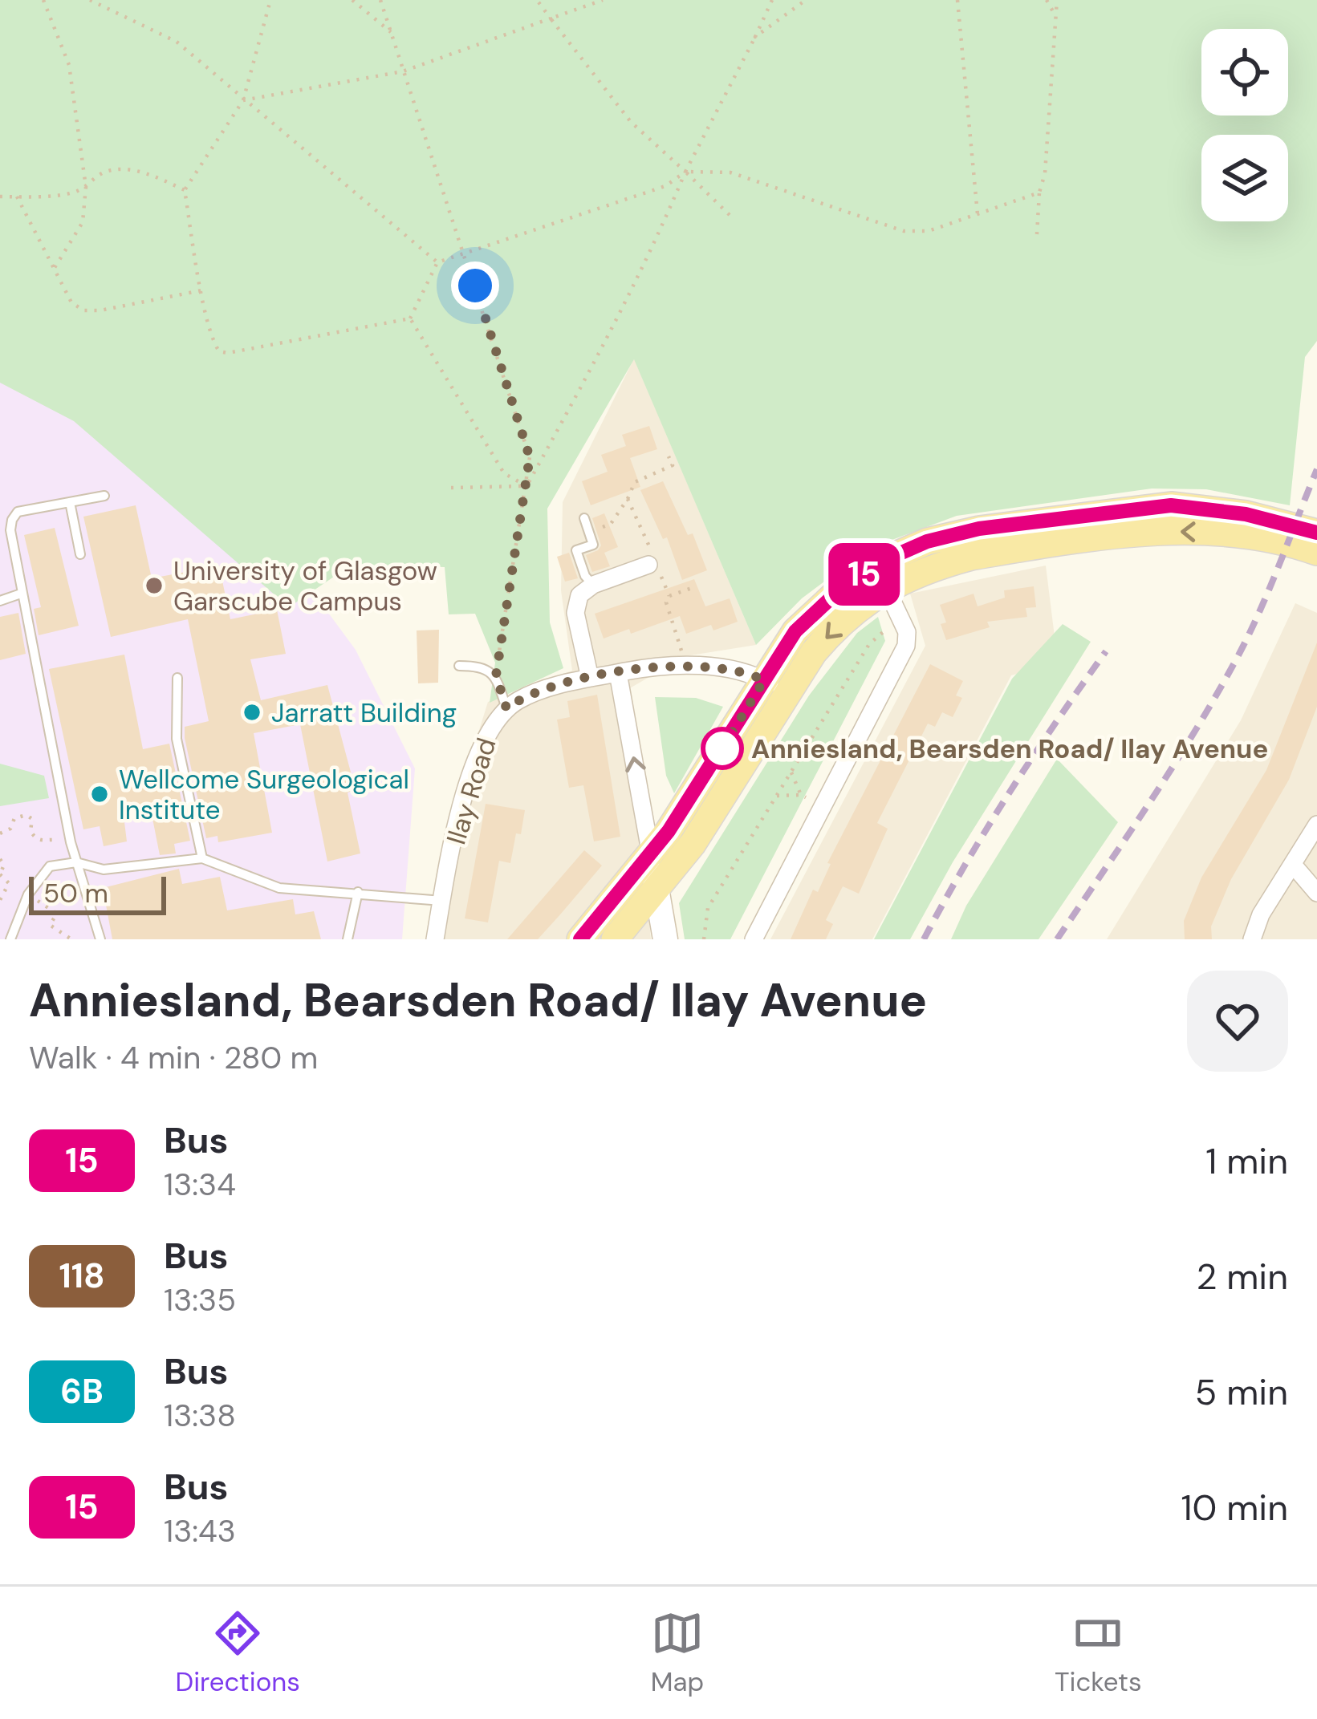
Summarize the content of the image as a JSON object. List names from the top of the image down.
{
  "streets": {
    "street": ["Ilay Road"]
  },
  "places": [
    "University of Glasgow Garscube Campus",
    "Jarratt Building",
    "Anniesland, Bearsden Road/ Ilay Avenue",
    "Wellcome Surgeological Institute"
  ],
  "lines": ["bus line 15"],
  "scale_bar": "50 m",
  "page": {
    "on_map": "15",
    "scale": "50 m",
    "heading": ["Anniesland, Bearsden Road/ Ilay Avenue", "Walk · 4 min · 280 m"],
    "list": [
      {
        "mark": "15",
        "name": "Bus",
        "note": "13:34",
        "value": "1 min"
      },
      {
        "mark": "118",
        "name": "Bus",
        "note": "13:35",
        "value": "2 min"
      },
      {
        "mark": "6B",
        "name": "Bus",
        "note": "13:38",
        "value": "5 min"
      },
      {
        "mark": "15",
        "name": "Bus",
        "note": "13:43",
        "value": "10 min"
      }
    ],
    "tabs": ["Directions", "Map", "Tickets"]
  }
}
